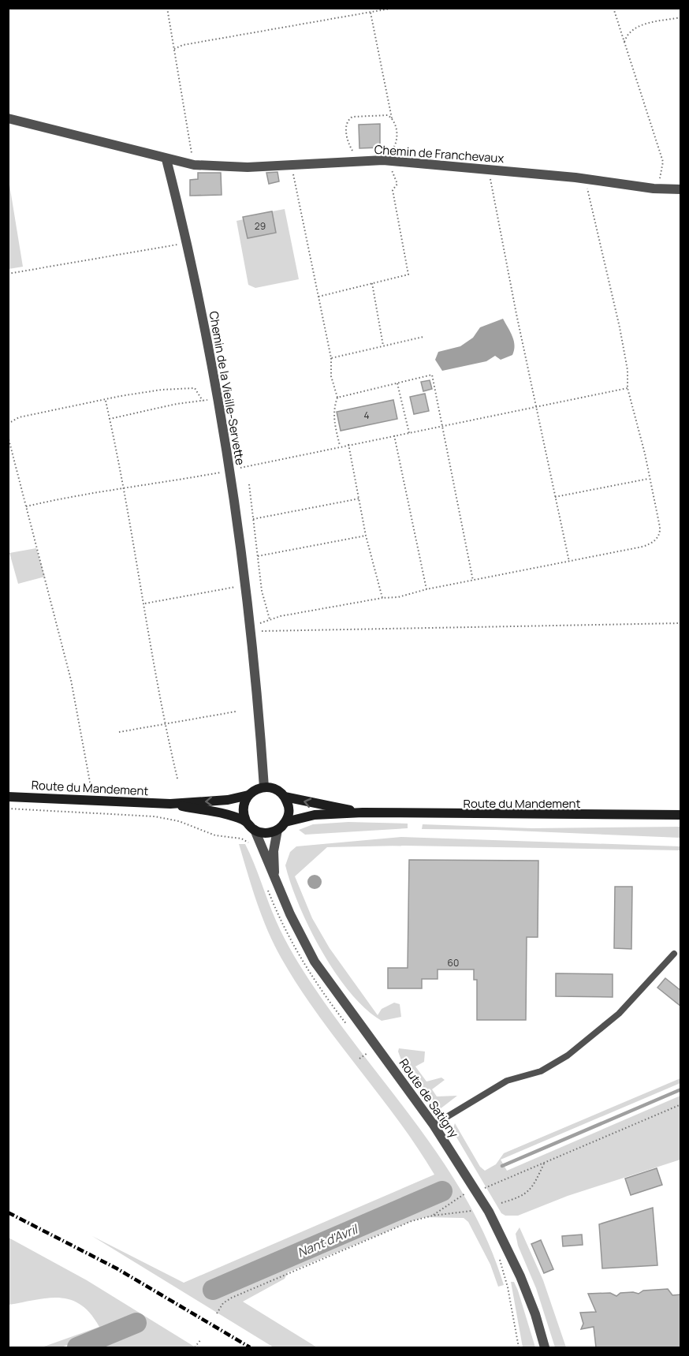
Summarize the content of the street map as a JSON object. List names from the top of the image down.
{
  "streets": {
    "main road": ["Route du Mandement"],
    "street": ["Chemin de Franchevaux", "Chemin de la Vieille-Servette", "Route de Satigny"]
  },
  "crossings": [
    ["Chemin de Franchevaux", "Chemin de la Vieille-Servette"],
    ["Chemin de la Vieille-Servette", "Route du Mandement"],
    ["Chemin de la Vieille-Servette", "Route de Satigny"],
    ["Route du Mandement", "Route de Satigny"]
  ],
  "water": ["Nant d'Avril"],
  "house_numbers": ["29", "4", "60"]
}
